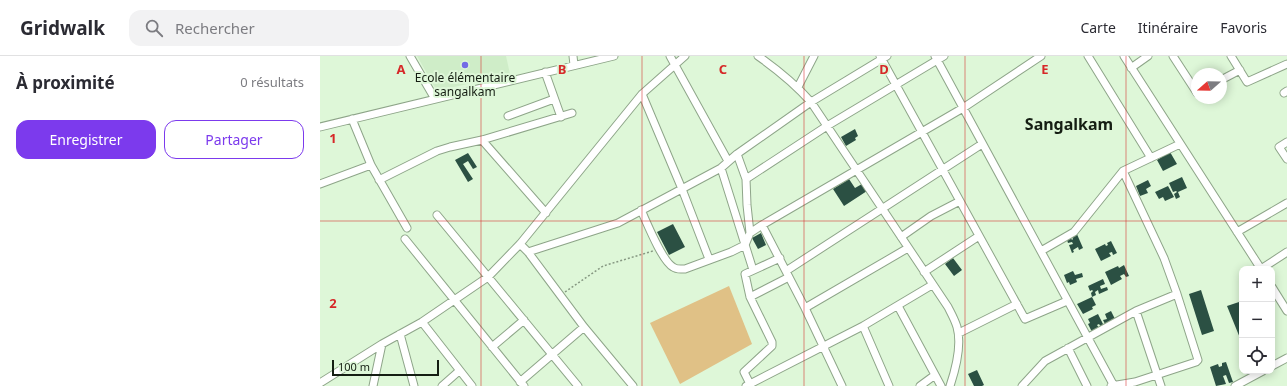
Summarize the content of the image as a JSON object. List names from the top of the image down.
{
  "districts": ["Sangalkam"],
  "places": ["Ecole élémentaire sangalkam"],
  "scale_bar": "100 m",
  "north": "left",
  "page": {
    "header": "Gridwalk",
    "search": "Rechercher",
    "nav": ["Carte", "Itinéraire", "Favoris"],
    "heading": ["À proximité", "0 résultats"],
    "buttons": ["Enregistrer", "Partager"],
    "map_buttons": ["+", "−"],
    "scale": "100 m"
  },
  "grid": {
    "columns": [
      "A",
      "B",
      "C",
      "D",
      "E"
    ],
    "rows": ["1", "2"]
  }
}
